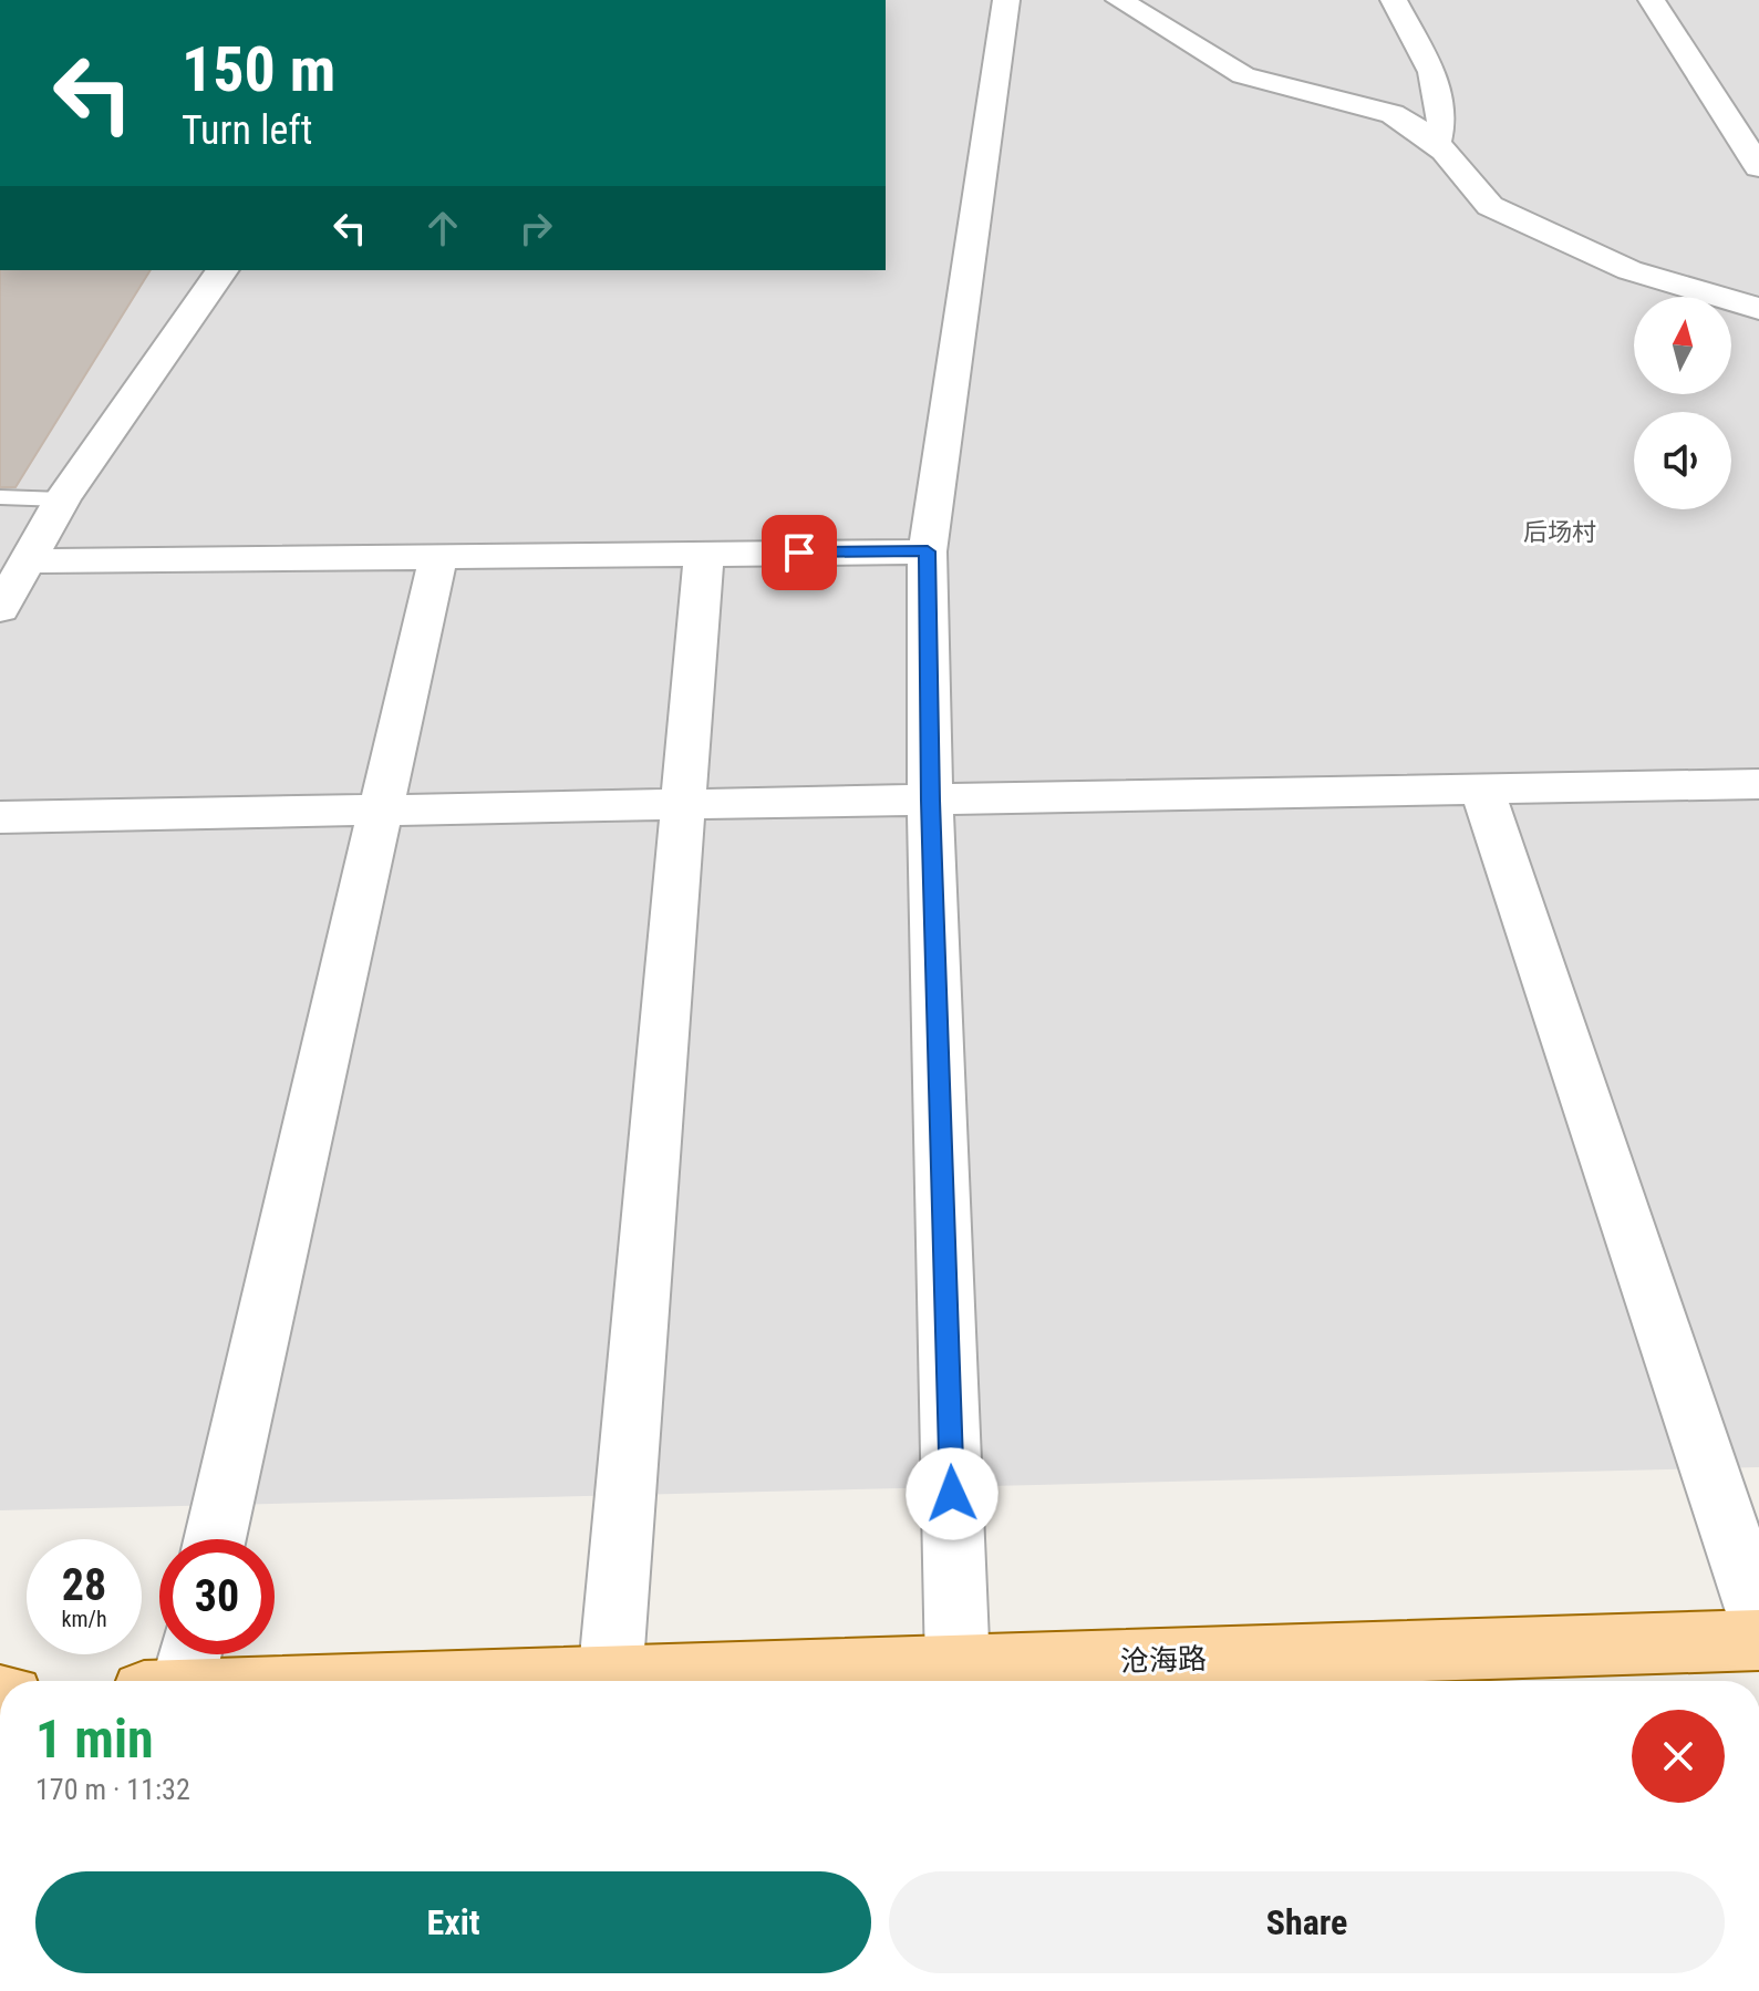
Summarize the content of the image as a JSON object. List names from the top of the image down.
{
  "streets": {
    "main road": ["沧海路"]
  },
  "districts": ["后场村"],
  "north": "top",
  "page": {
    "turn": ["150 m", "Turn left"],
    "speed": "28 km/h",
    "limit": "30",
    "heading": ["1 min", "170 m · 11:32"],
    "buttons": ["Exit", "Share"]
  }
}
